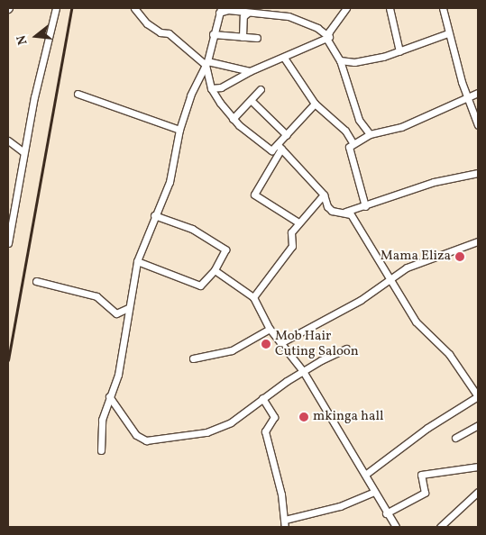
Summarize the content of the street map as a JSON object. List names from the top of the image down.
{
  "places": ["Mama Eliza", "Mob Hair Cuting Saloon", "mkinga hall"],
  "north": "left"
}
